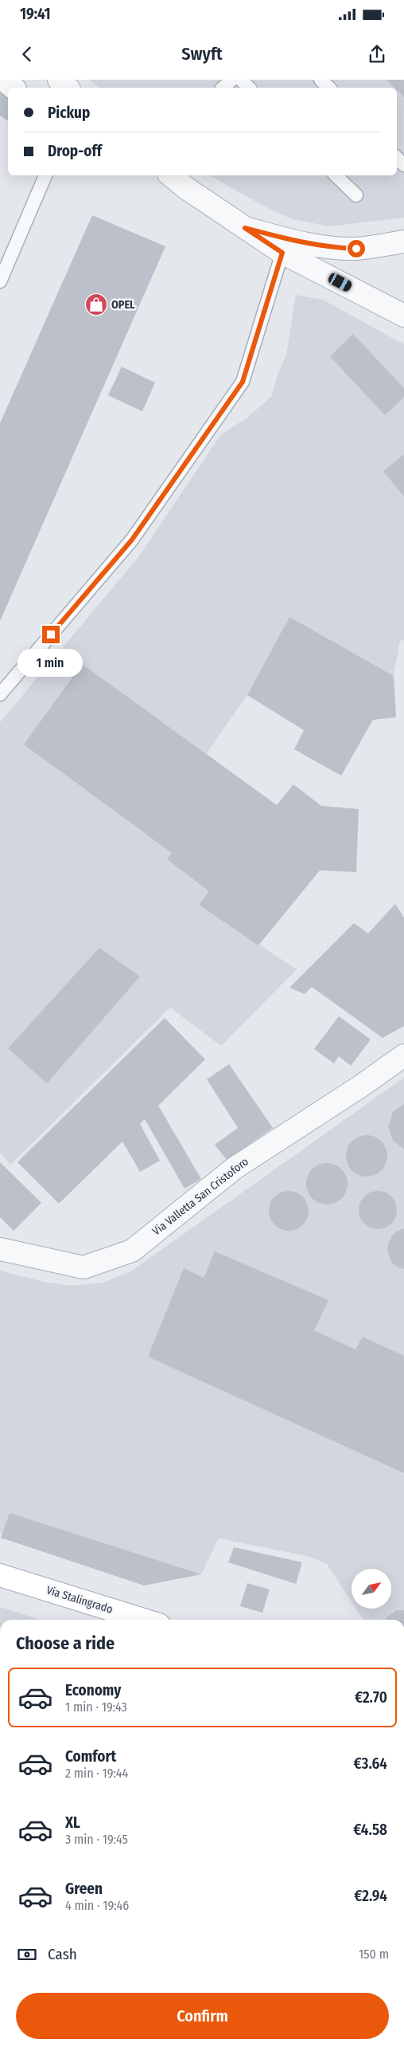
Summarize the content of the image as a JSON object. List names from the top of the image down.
{
  "streets": {
    "main road": ["Via Stalingrado"],
    "street": ["Via Valletta San Cristoforo"]
  },
  "places": {
    "shop": ["OPEL"]
  },
  "north": "top right",
  "page": {
    "status": "19:41",
    "header": "Swyft",
    "banner": ["Pickup", "Drop-off"],
    "bubble": "1 min",
    "heading": "Choose a ride",
    "list": [
      {
        "name": "Economy",
        "note": "1 min · 19:43",
        "value": "€2.70"
      },
      {
        "name": "Comfort",
        "note": "2 min · 19:44",
        "value": "€3.64"
      },
      {
        "name": "XL",
        "note": "3 min · 19:45",
        "value": "€4.58"
      },
      {
        "name": "Green",
        "note": "4 min · 19:46",
        "value": "€2.94"
      }
    ],
    "pay": ["Cash", "150 m"],
    "buttons": "Confirm"
  }
}
